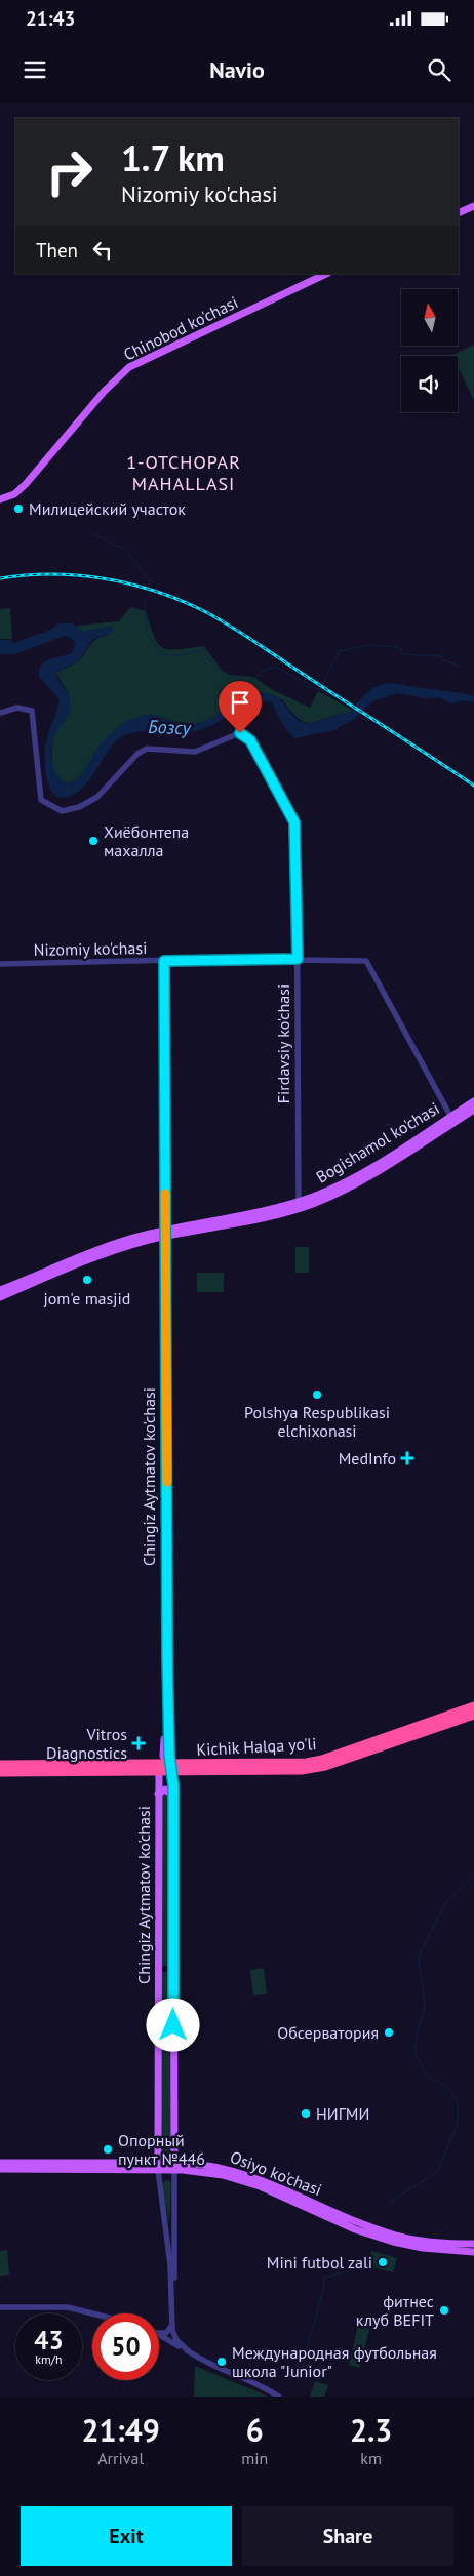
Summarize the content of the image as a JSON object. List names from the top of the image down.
{
  "streets": {
    "highway": ["Kichik Halqa yo'li"],
    "main road": [
      "Chinobod ko'chasi",
      "Bogishamol ko'chasi",
      "Chingiz Aytmatov ko'chasi",
      "Osiyo ko'chasi"
    ],
    "street": ["Nizomiy ko'chasi", "Firdavsiy ko'chasi"]
  },
  "crossings": [
    ["Nizomiy ko'chasi", "Firdavsiy ko'chasi"],
    ["Nizomiy ko'chasi", "Bogishamol ko'chasi"],
    ["Nizomiy ko'chasi", "Chingiz Aytmatov ko'chasi"],
    ["Firdavsiy ko'chasi", "Bogishamol ko'chasi"],
    ["Bogishamol ko'chasi", "Chingiz Aytmatov ko'chasi"],
    ["Chingiz Aytmatov ko'chasi", "Kichik Halqa yo'li"],
    ["Chingiz Aytmatov ko'chasi", "Osiyo ko'chasi"]
  ],
  "districts": ["1-OTCHOPAR MAHALLASI"],
  "water": ["Бозсу"],
  "places": {
    "other": [
      "Милицейский участок",
      "Хиёбонтепа махалла",
      "jom'e masjid",
      "Polshya Respublikasi elchixonasi",
      "Обсерватория",
      "НИГМИ",
      "Опорный пункт №446",
      "Mini futbol zali",
      "фитнес клуб BEFIT",
      "Международная футбольная школа \"Junior\""
    ],
    "health": ["MedInfo", "Vitros Diagnostics"]
  },
  "north": "top",
  "page": {
    "status": "21:43",
    "header": "Navio",
    "turn": ["1.7 km", "Nizomiy ko'chasi"],
    "then": "Then",
    "speed": "43 km/h",
    "limit": "50",
    "eta": [
      "21:49",
      "Arrival",
      "6",
      "min",
      "2.3",
      "km"
    ],
    "buttons": ["Exit", "Share"]
  }
}
